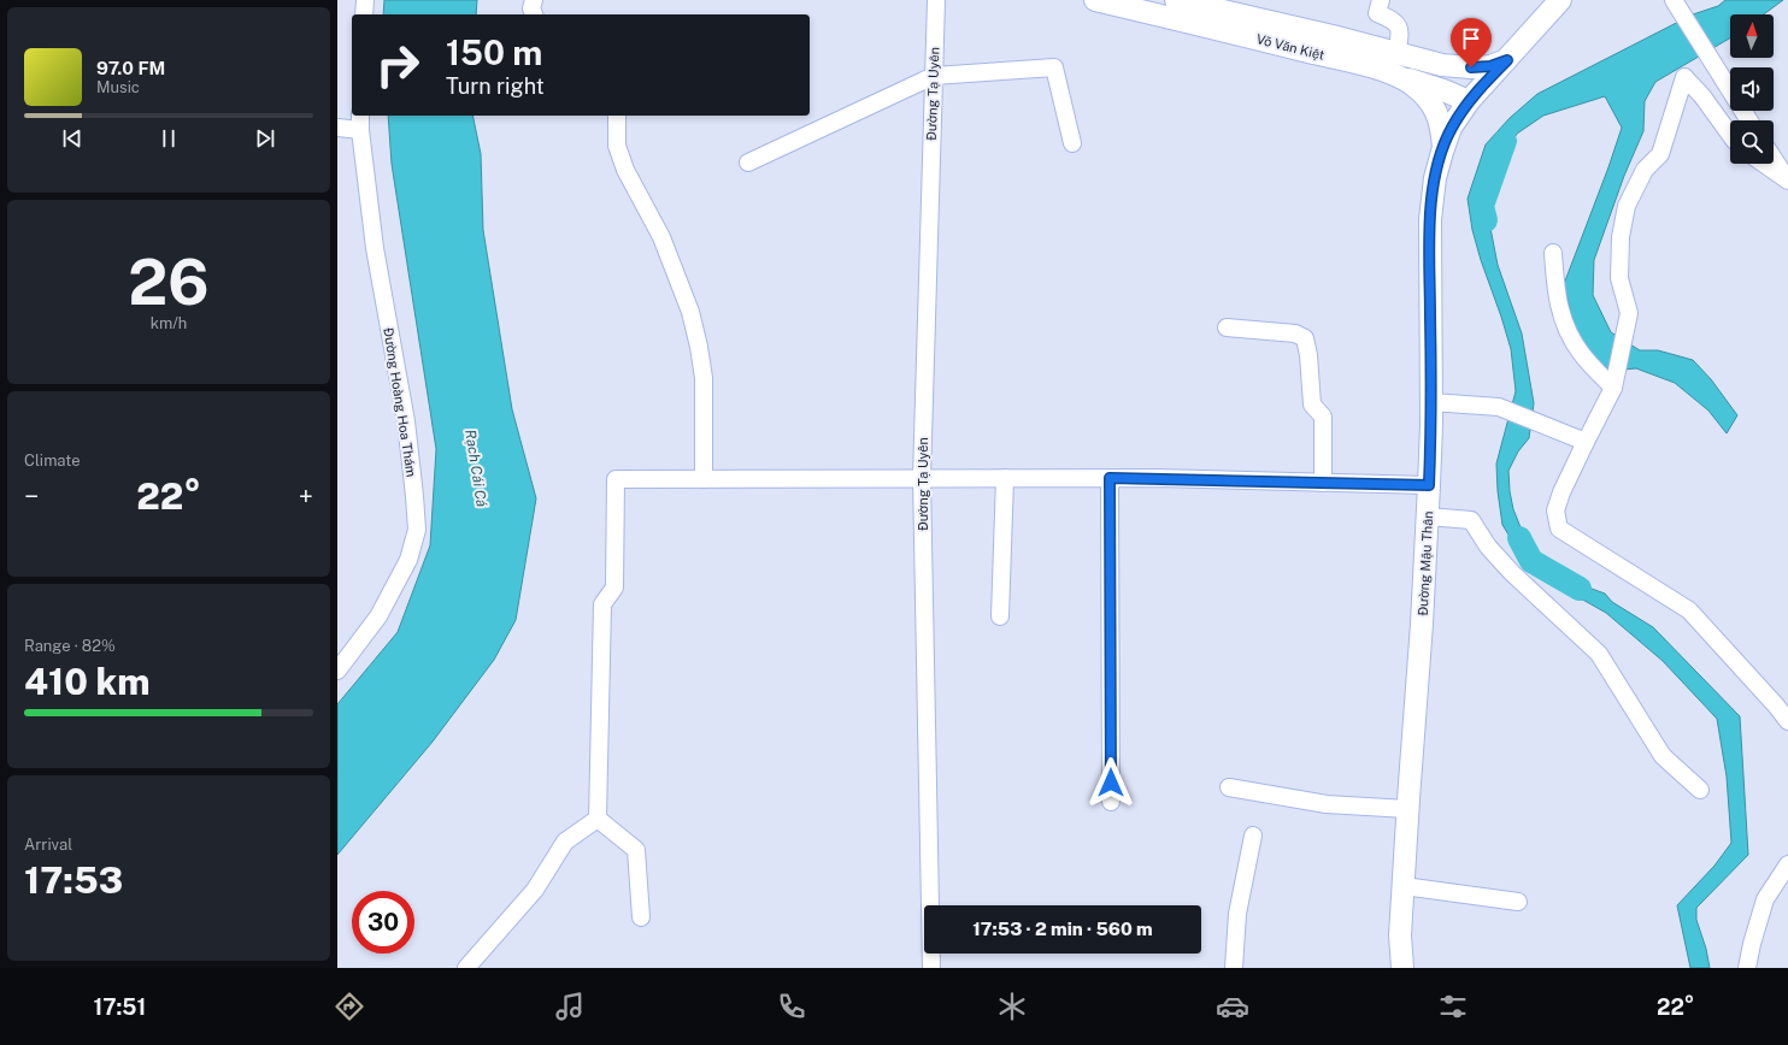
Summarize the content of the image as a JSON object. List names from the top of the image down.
{
  "streets": {
    "main road": ["Võ Văn Kiệt", "Đường Mậu Thân"],
    "street": ["Đường Tạ Uyên", "Đường Hoàng Hoa Thám"]
  },
  "crossings": [
    ["Võ Văn Kiệt", "Đường Mậu Thân"]
  ],
  "water": ["Rạch Cái Cá"],
  "north": "top",
  "page": {
    "turn": ["150 m", "Turn right"],
    "song": ["97.0 FM", "Music"],
    "tile": [
      ["26", "km/h"],
      "Climate",
      ["Range · 82%", "410 km"],
      ["Arrival", "17:53"]
    ],
    "heat": ["−", "22°", "+"],
    "limit": "30",
    "trip": "17:53 · 2 min · 560 m",
    "tabs": ["17:51", "22°"]
  }
}
